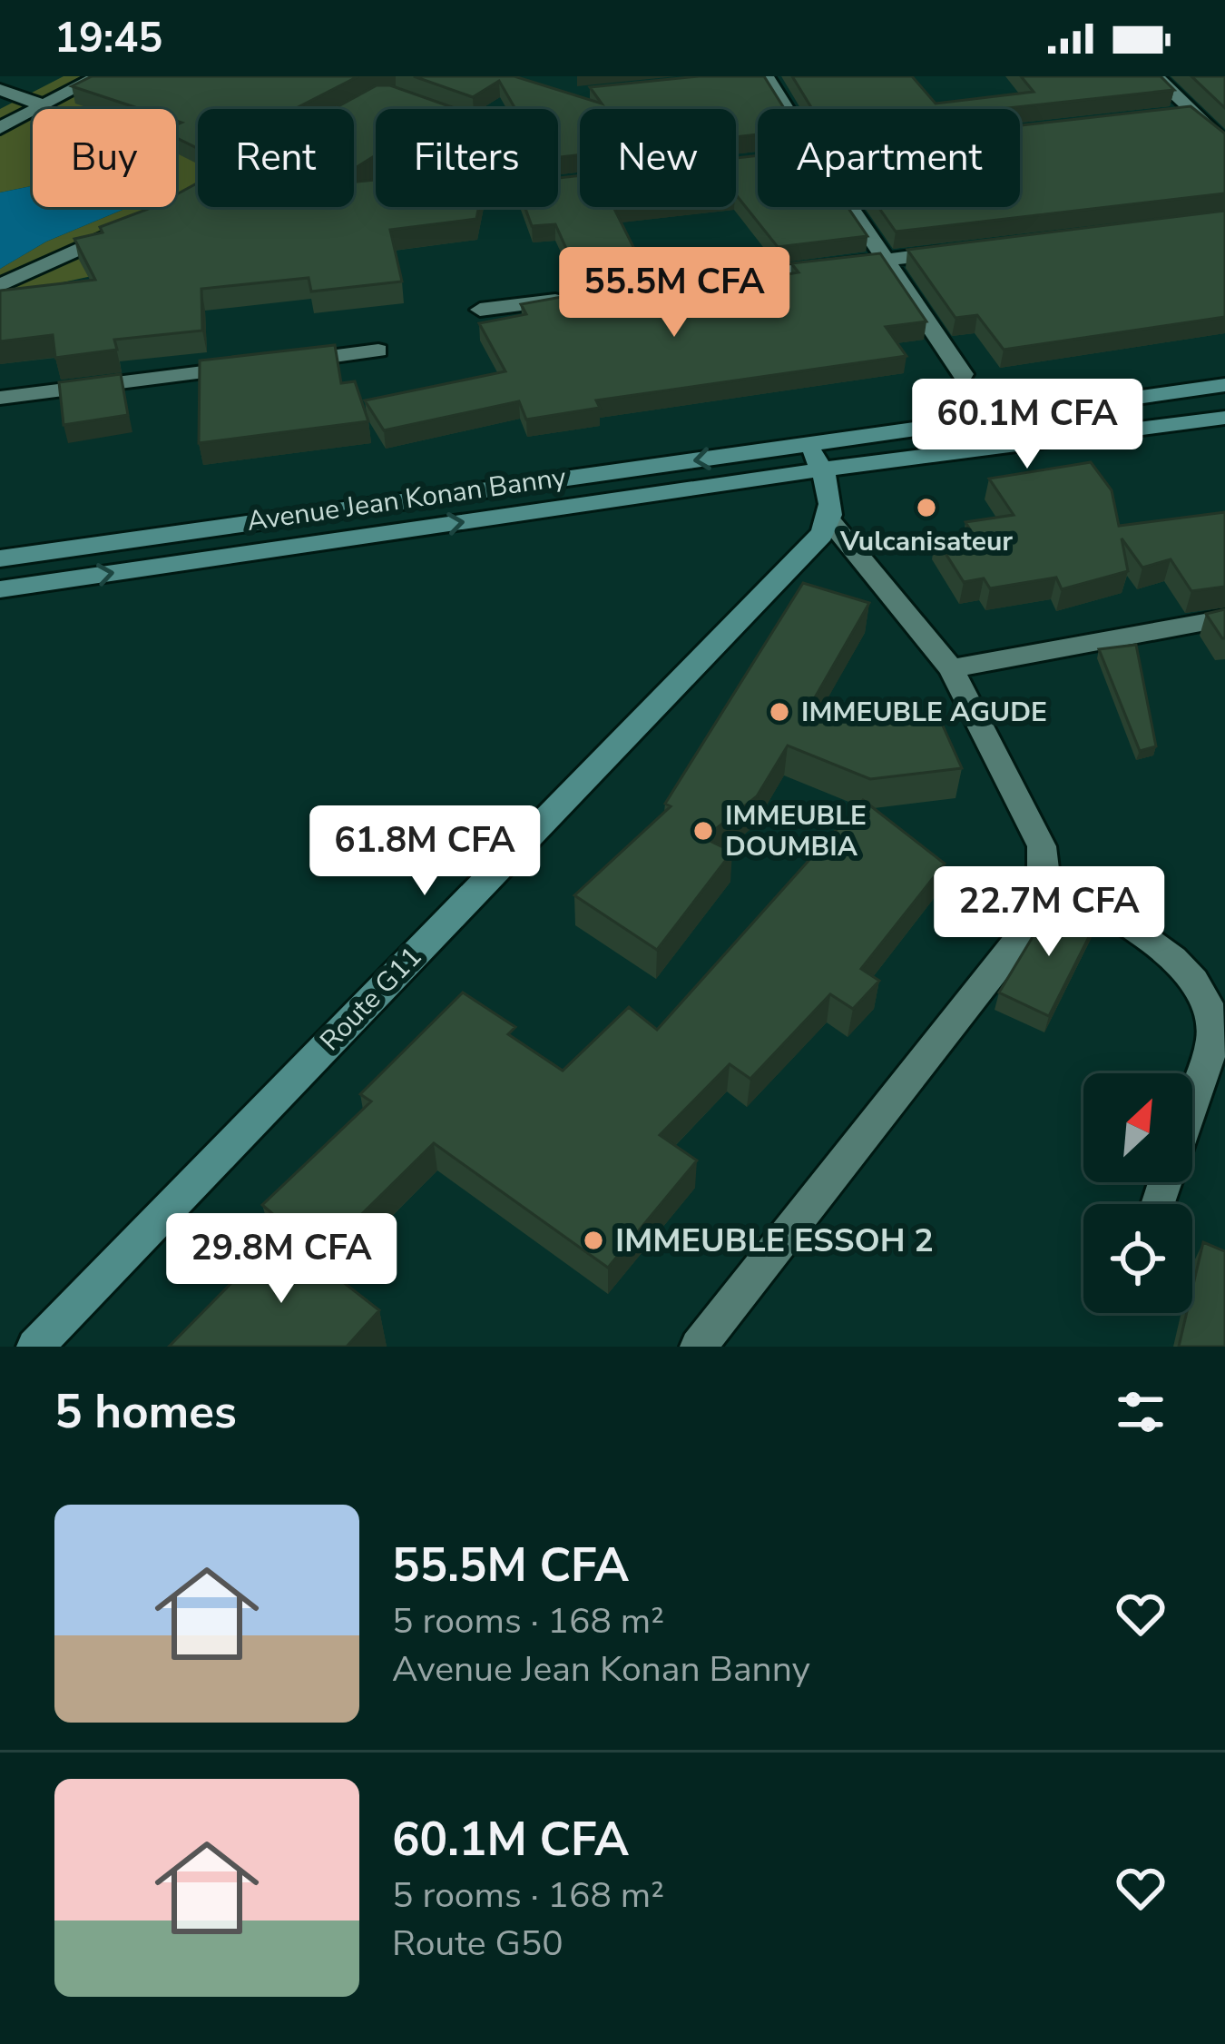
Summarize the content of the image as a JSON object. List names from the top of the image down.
{
  "streets": {
    "street": ["Avenue Jean Konan Banny", "Route G11"]
  },
  "places": [
    "Vulcanisateur",
    "IMMEUBLE AGUDE",
    "IMMEUBLE DOUMBIA",
    "IMMEUBLE ESSOH 2"
  ],
  "north": "top right",
  "page": {
    "status": "19:45",
    "chip": [
      "Buy",
      "Rent",
      "Filters",
      "New",
      "Apartment"
    ],
    "price": [
      "55.5M CFA",
      "60.1M CFA",
      "61.8M CFA",
      "22.7M CFA",
      "29.8M CFA"
    ],
    "heading": "5 homes",
    "list": [
      {
        "name": "55.5M CFA",
        "note": "5 rooms · 168 m² · Avenue Jean Konan Banny"
      },
      {
        "name": "60.1M CFA",
        "note": "5 rooms · 168 m² · Route G50"
      }
    ]
  }
}
